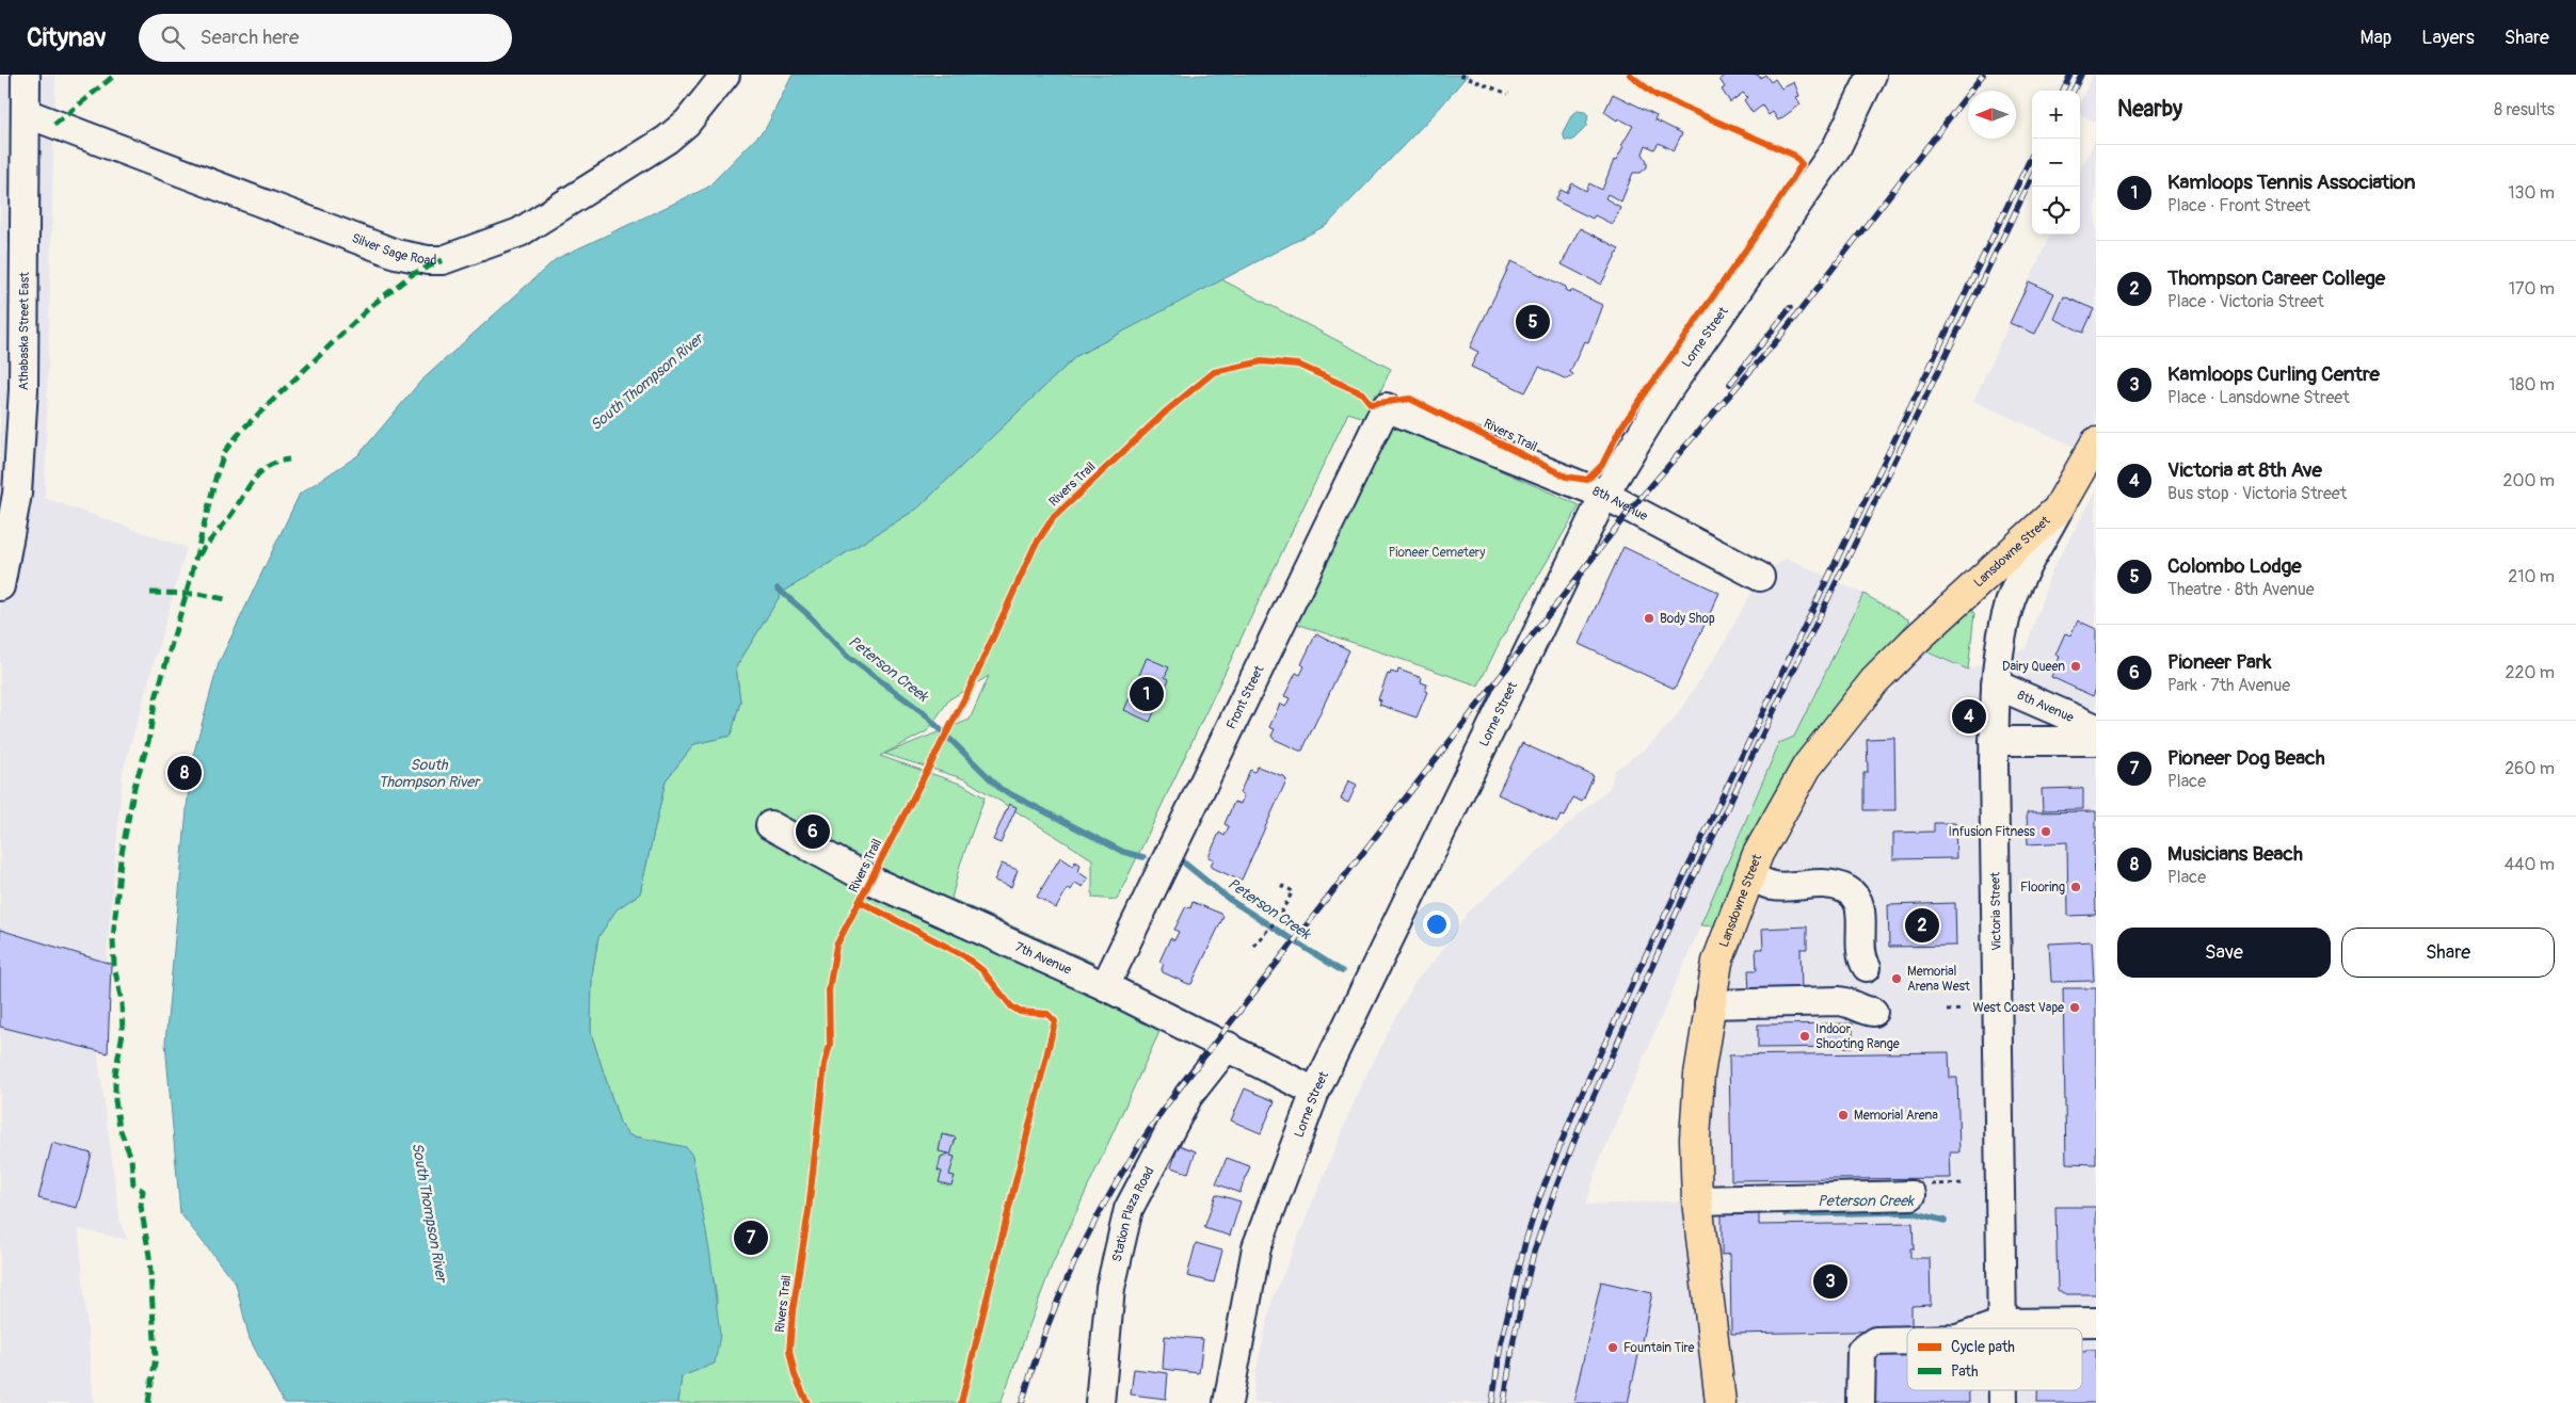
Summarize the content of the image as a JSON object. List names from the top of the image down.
{
  "streets": {
    "main road": ["Lansdowne Street", "Victoria Street"],
    "street": [
      "Silver Sage Road",
      "Athabaska Street East",
      "Lorne Street",
      "8th Avenue",
      "Front Street",
      "7th Avenue",
      "Station Plaza Road"
    ],
    "cycle path": ["Rivers Trail"]
  },
  "crossings": [
    ["Silver Sage Road", "Athabaska Street East"],
    ["Lorne Street", "8th Avenue"],
    ["Lorne Street", "7th Avenue"],
    ["8th Avenue", "Front Street"],
    ["8th Avenue", "Victoria Street"],
    ["Lansdowne Street", "Victoria Street"],
    ["Front Street", "7th Avenue"],
    ["7th Avenue", "Station Plaza Road"]
  ],
  "water": ["South Thompson River", "Peterson Creek"],
  "parks": ["Pioneer Cemetery"],
  "places": [
    "Body Shop",
    "Dairy Queen",
    "Infusion Fitness",
    "Flooring",
    "Memorial Arena West",
    "West Coast Vape",
    "Indoor Shooting Range",
    "Memorial Arena",
    "Fountain Tire"
  ],
  "legend": ["Cycle path", "Path"],
  "north": "left",
  "page": {
    "header": "Citynav",
    "search": "Search here",
    "nav": ["Map", "Layers", "Share"],
    "heading": ["Nearby", "8 results"],
    "map_buttons": ["+", "−"],
    "list": [
      {
        "mark": "1",
        "name": "Kamloops Tennis Association",
        "note": "Place · Front Street",
        "value": "130 m"
      },
      {
        "mark": "2",
        "name": "Thompson Career College",
        "note": "Place · Victoria Street",
        "value": "170 m"
      },
      {
        "mark": "3",
        "name": "Kamloops Curling Centre",
        "note": "Place · Lansdowne Street",
        "value": "180 m"
      },
      {
        "mark": "4",
        "name": "Victoria at 8th Ave",
        "note": "Bus stop · Victoria Street",
        "value": "200 m"
      },
      {
        "mark": "5",
        "name": "Colombo Lodge",
        "note": "Theatre · 8th Avenue",
        "value": "210 m"
      },
      {
        "mark": "6",
        "name": "Pioneer Park",
        "note": "Park · 7th Avenue",
        "value": "220 m"
      },
      {
        "mark": "7",
        "name": "Pioneer Dog Beach",
        "note": "Place",
        "value": "260 m"
      },
      {
        "mark": "8",
        "name": "Musicians Beach",
        "note": "Place",
        "value": "440 m"
      }
    ],
    "pins": [
      "5",
      "1",
      "4",
      "8",
      "6",
      "2",
      "7",
      "3"
    ],
    "buttons": ["Save", "Share"]
  }
}
